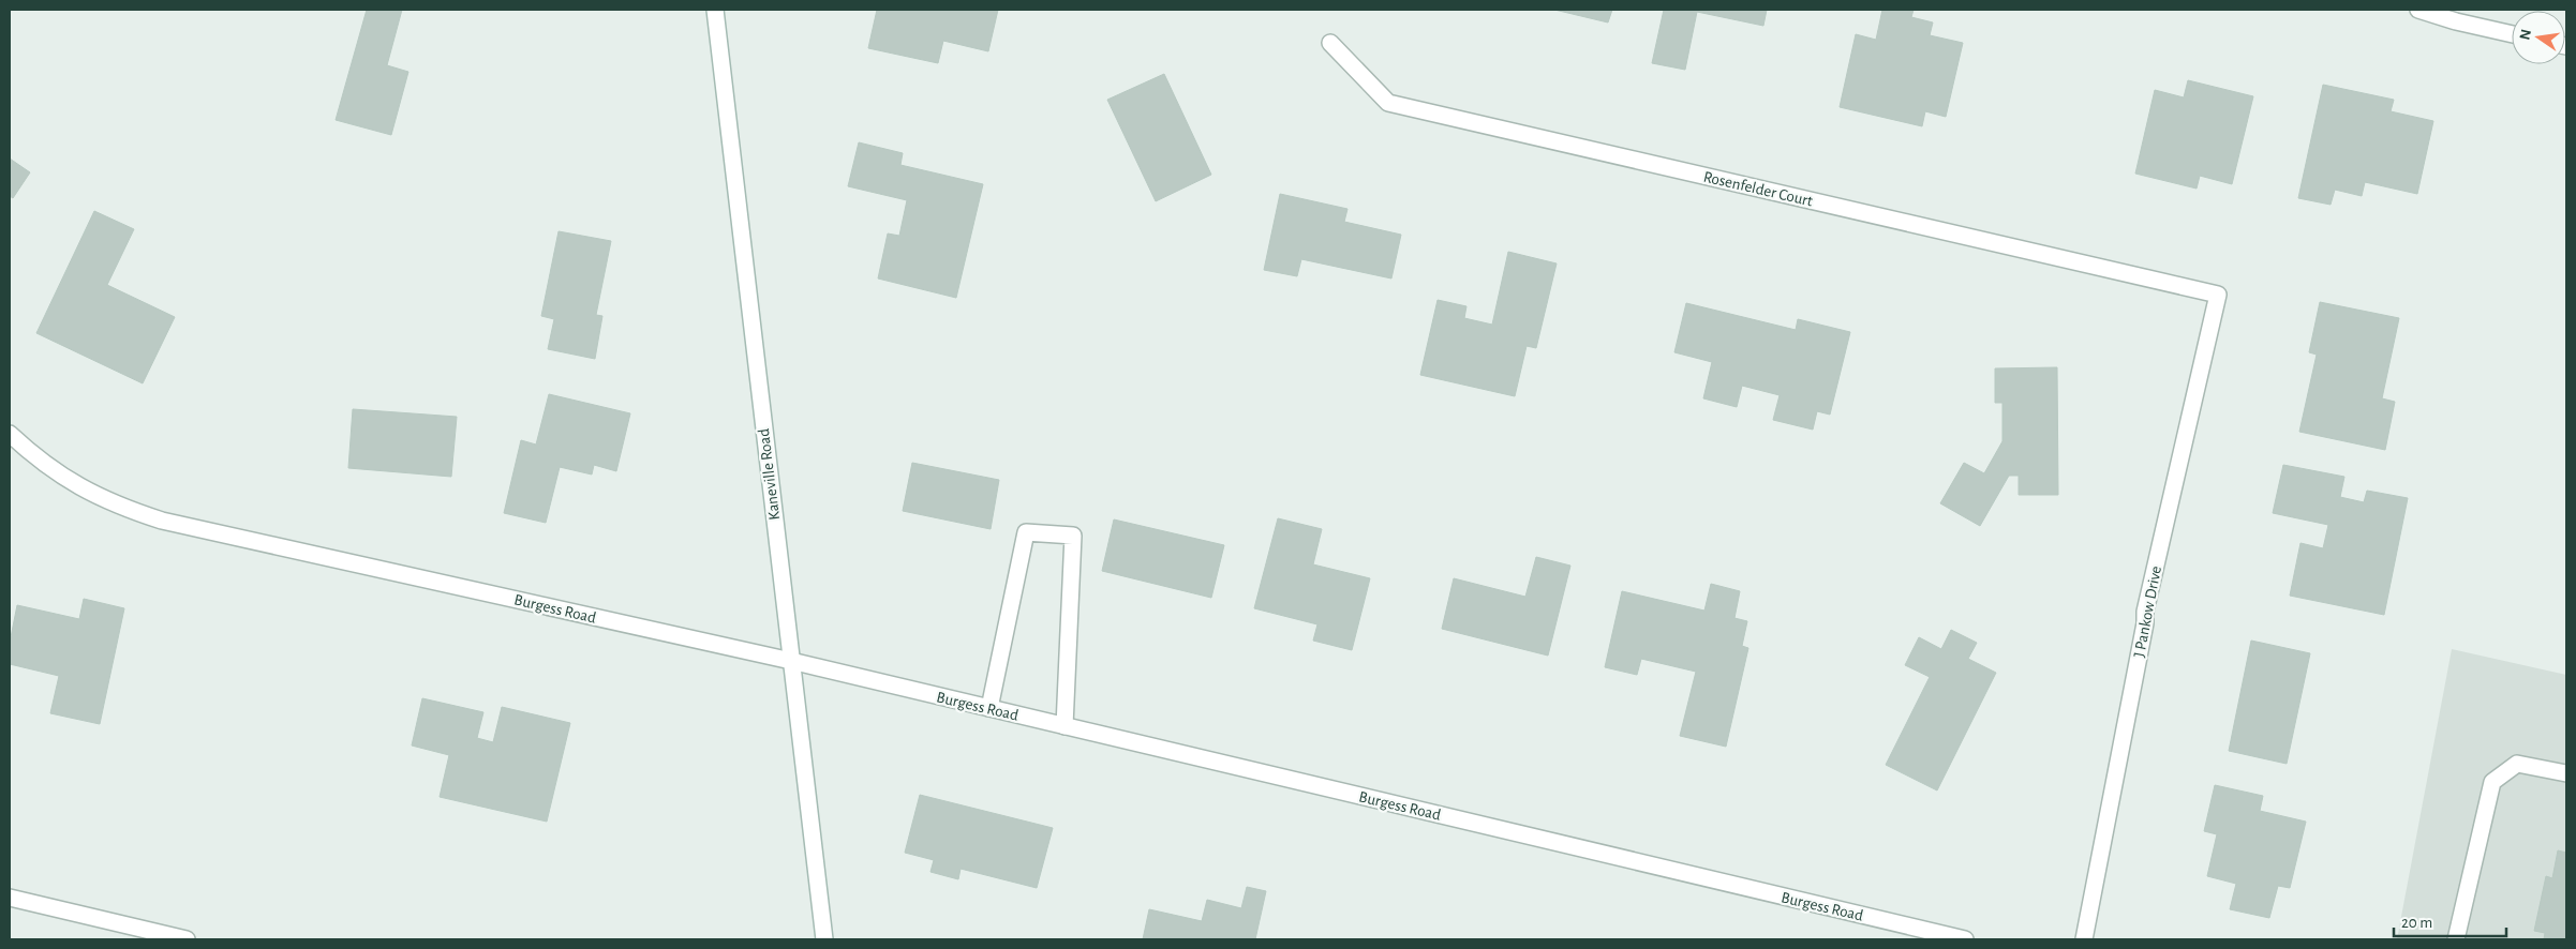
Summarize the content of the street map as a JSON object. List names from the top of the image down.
{
  "streets": {
    "street": [
      "Rosenfelder Court",
      "Kaneville Road",
      "Burgess Road",
      "J Pankow Drive"
    ]
  },
  "crossings": [
    ["Rosenfelder Court", "J Pankow Drive"],
    ["Kaneville Road", "Burgess Road"]
  ],
  "scale_bar": "20 m",
  "north": "left"
}
